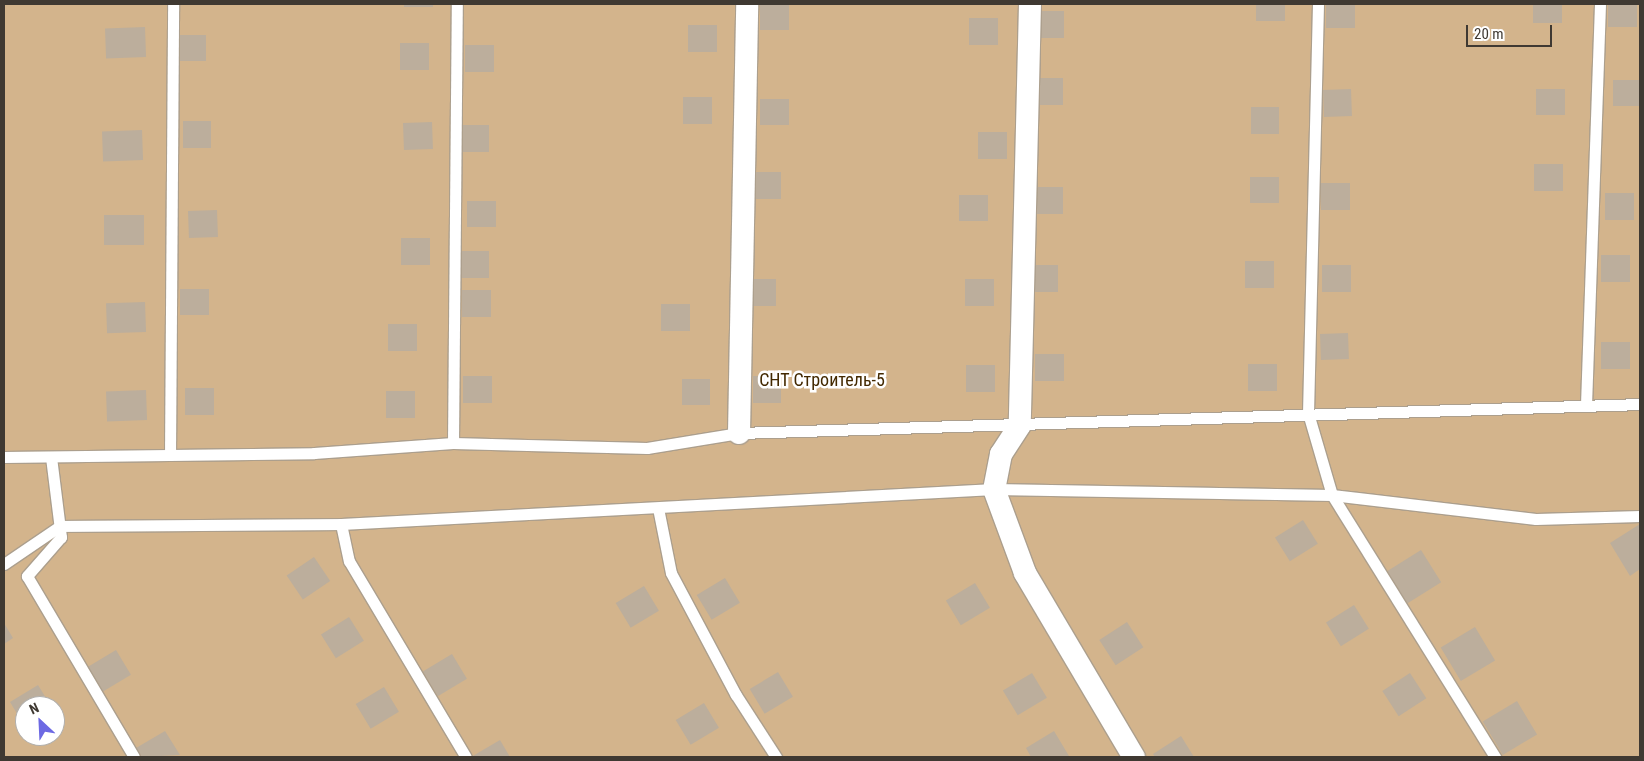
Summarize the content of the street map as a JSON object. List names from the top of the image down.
{
  "parks": ["СНТ Строитель-5"],
  "scale_bar": "20 m",
  "north": "top left"
}
